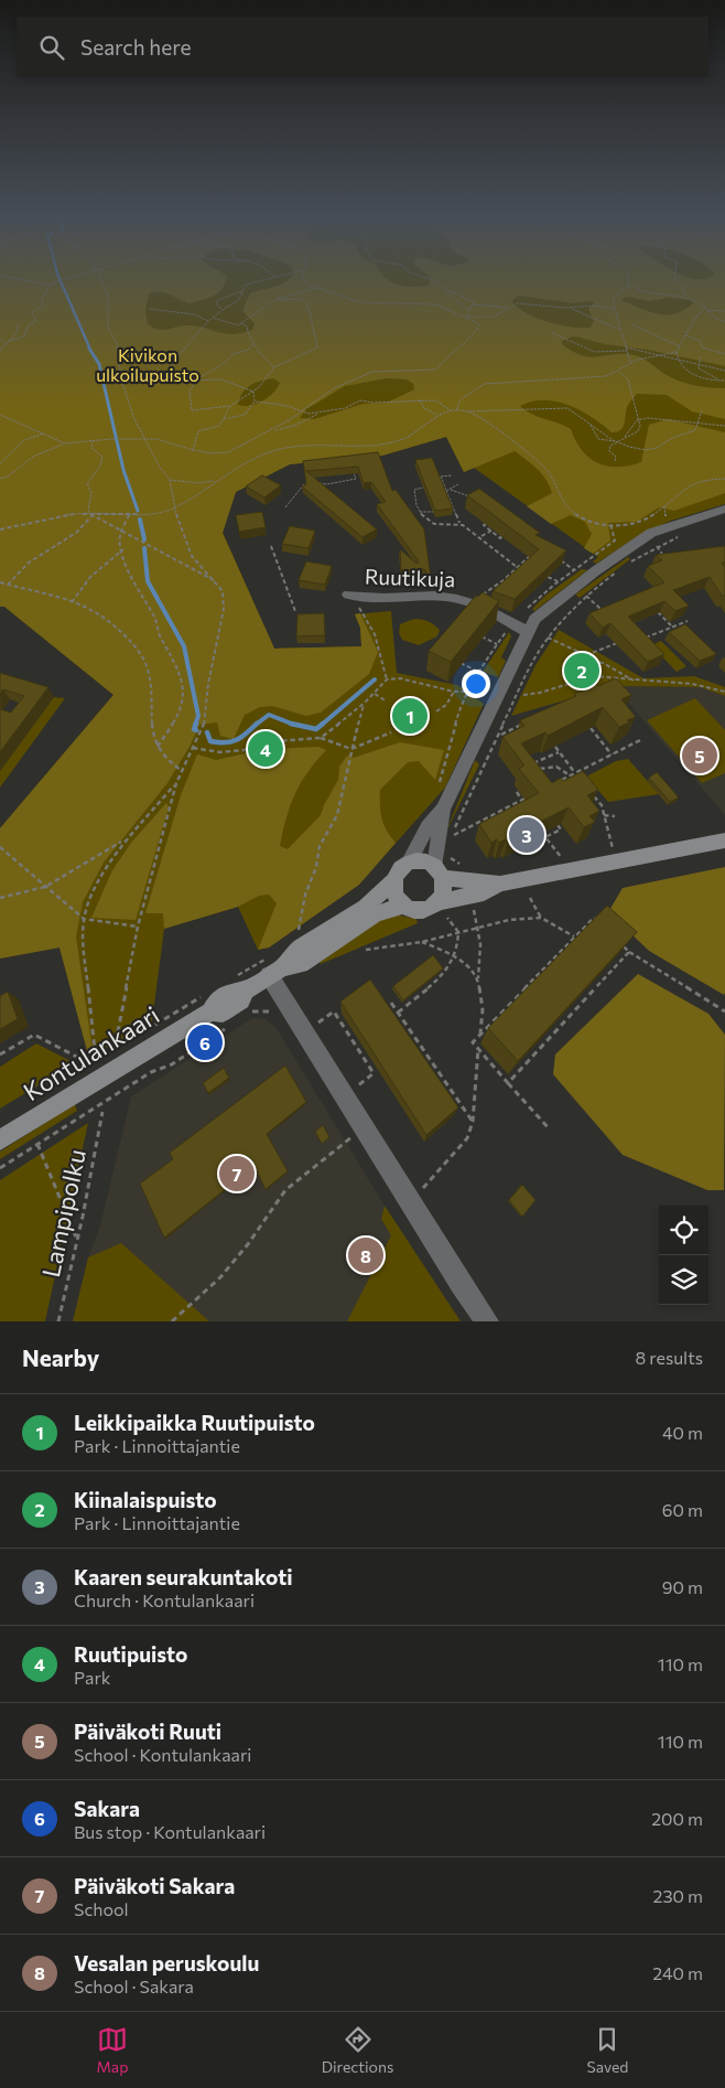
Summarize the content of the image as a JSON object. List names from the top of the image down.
{
  "streets": {
    "main road": ["Kontulankaari"],
    "street": ["Ruutikuja"],
    "path": ["Lampipolku"]
  },
  "parks": ["Kivikon ulkoilupuisto"],
  "page": {
    "search": "Search here",
    "pins": [
      "2",
      "1",
      "4",
      "5",
      "3",
      "6",
      "7",
      "8"
    ],
    "heading": ["Nearby", "8 results"],
    "list": [
      {
        "mark": "1",
        "name": "Leikkipaikka Ruutipuisto",
        "note": "Park · Linnoittajantie",
        "value": "40 m"
      },
      {
        "mark": "2",
        "name": "Kiinalaispuisto",
        "note": "Park · Linnoittajantie",
        "value": "60 m"
      },
      {
        "mark": "3",
        "name": "Kaaren seurakuntakoti",
        "note": "Church · Kontulankaari",
        "value": "90 m"
      },
      {
        "mark": "4",
        "name": "Ruutipuisto",
        "note": "Park",
        "value": "110 m"
      },
      {
        "mark": "5",
        "name": "Päiväkoti Ruuti",
        "note": "School · Kontulankaari",
        "value": "110 m"
      },
      {
        "mark": "6",
        "name": "Sakara",
        "note": "Bus stop · Kontulankaari",
        "value": "200 m"
      },
      {
        "mark": "7",
        "name": "Päiväkoti Sakara",
        "note": "School",
        "value": "230 m"
      },
      {
        "mark": "8",
        "name": "Vesalan peruskoulu",
        "note": "School · Sakara",
        "value": "240 m"
      }
    ],
    "nav": ["Map", "Directions", "Saved"]
  }
}
